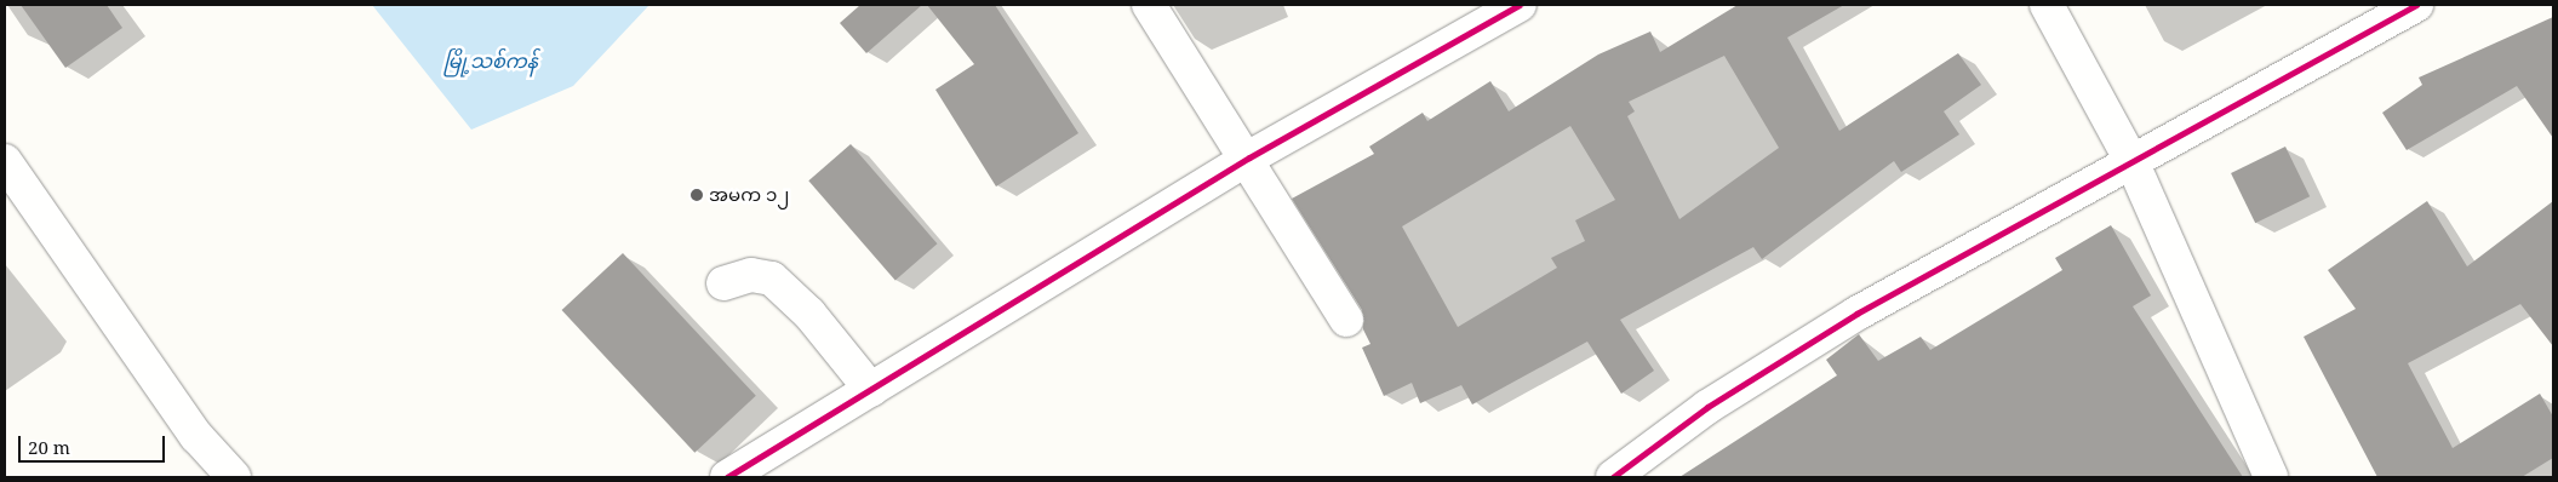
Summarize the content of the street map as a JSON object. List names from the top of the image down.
{
  "water": ["မြို့သစ်ကန်"],
  "places": ["အမက ၁၂"],
  "scale_bar": "20 m"
}
